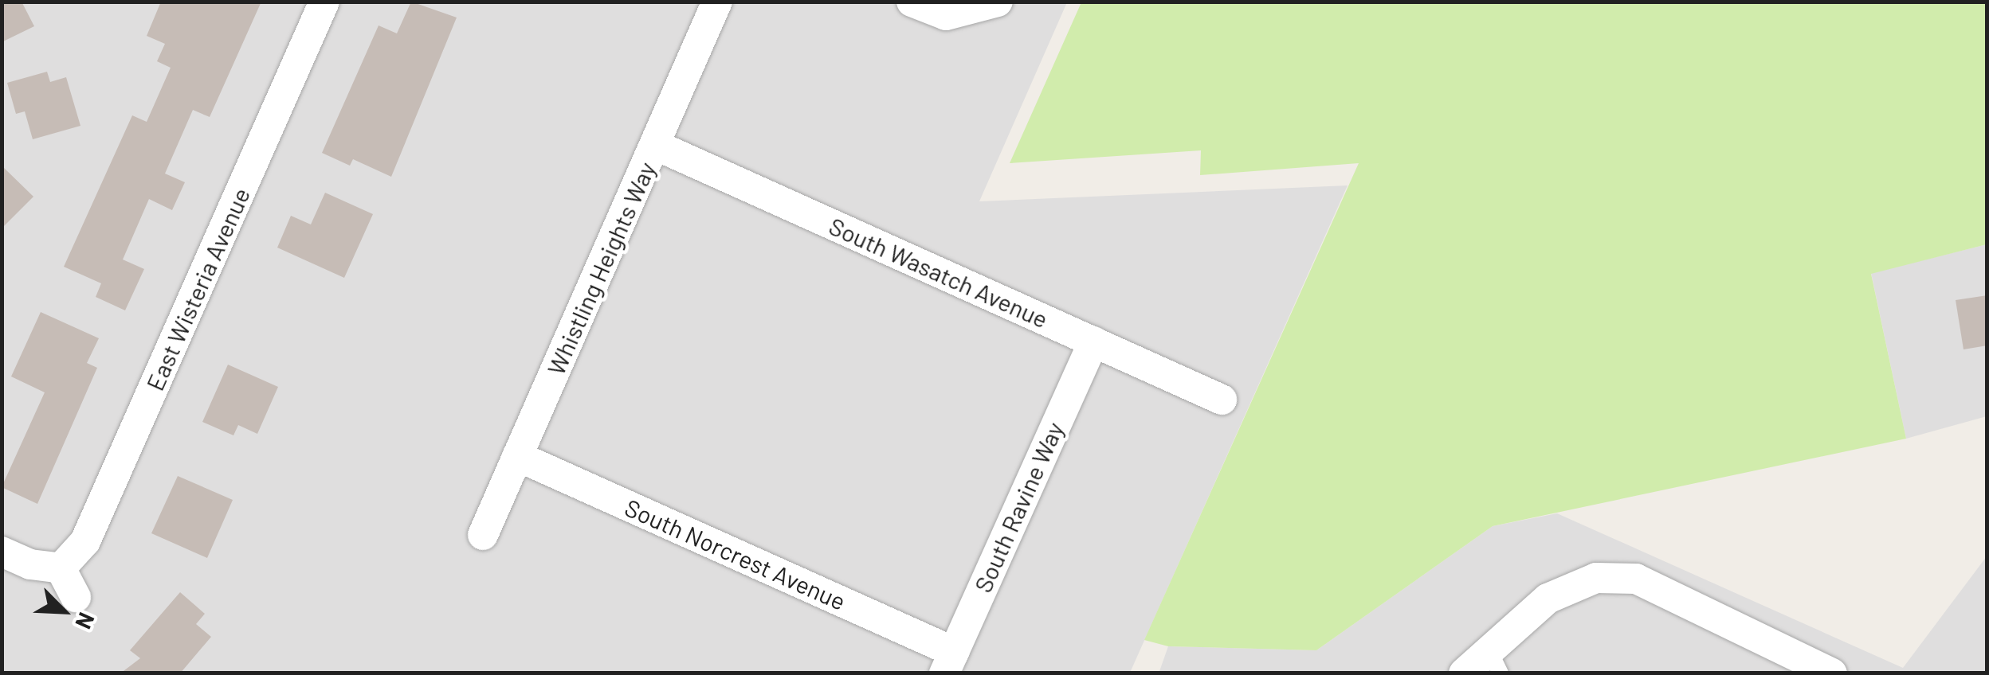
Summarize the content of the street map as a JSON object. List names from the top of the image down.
{
  "streets": {
    "street": [
      "Whistling Heights Way",
      "South Wasatch Avenue",
      "East Wisteria Avenue",
      "South Ravine Way",
      "South Norcrest Avenue"
    ]
  },
  "crossings": [
    ["Whistling Heights Way", "South Wasatch Avenue"],
    ["Whistling Heights Way", "South Norcrest Avenue"],
    ["South Wasatch Avenue", "South Ravine Way"],
    ["South Ravine Way", "South Norcrest Avenue"]
  ],
  "north": "bottom right"
}
